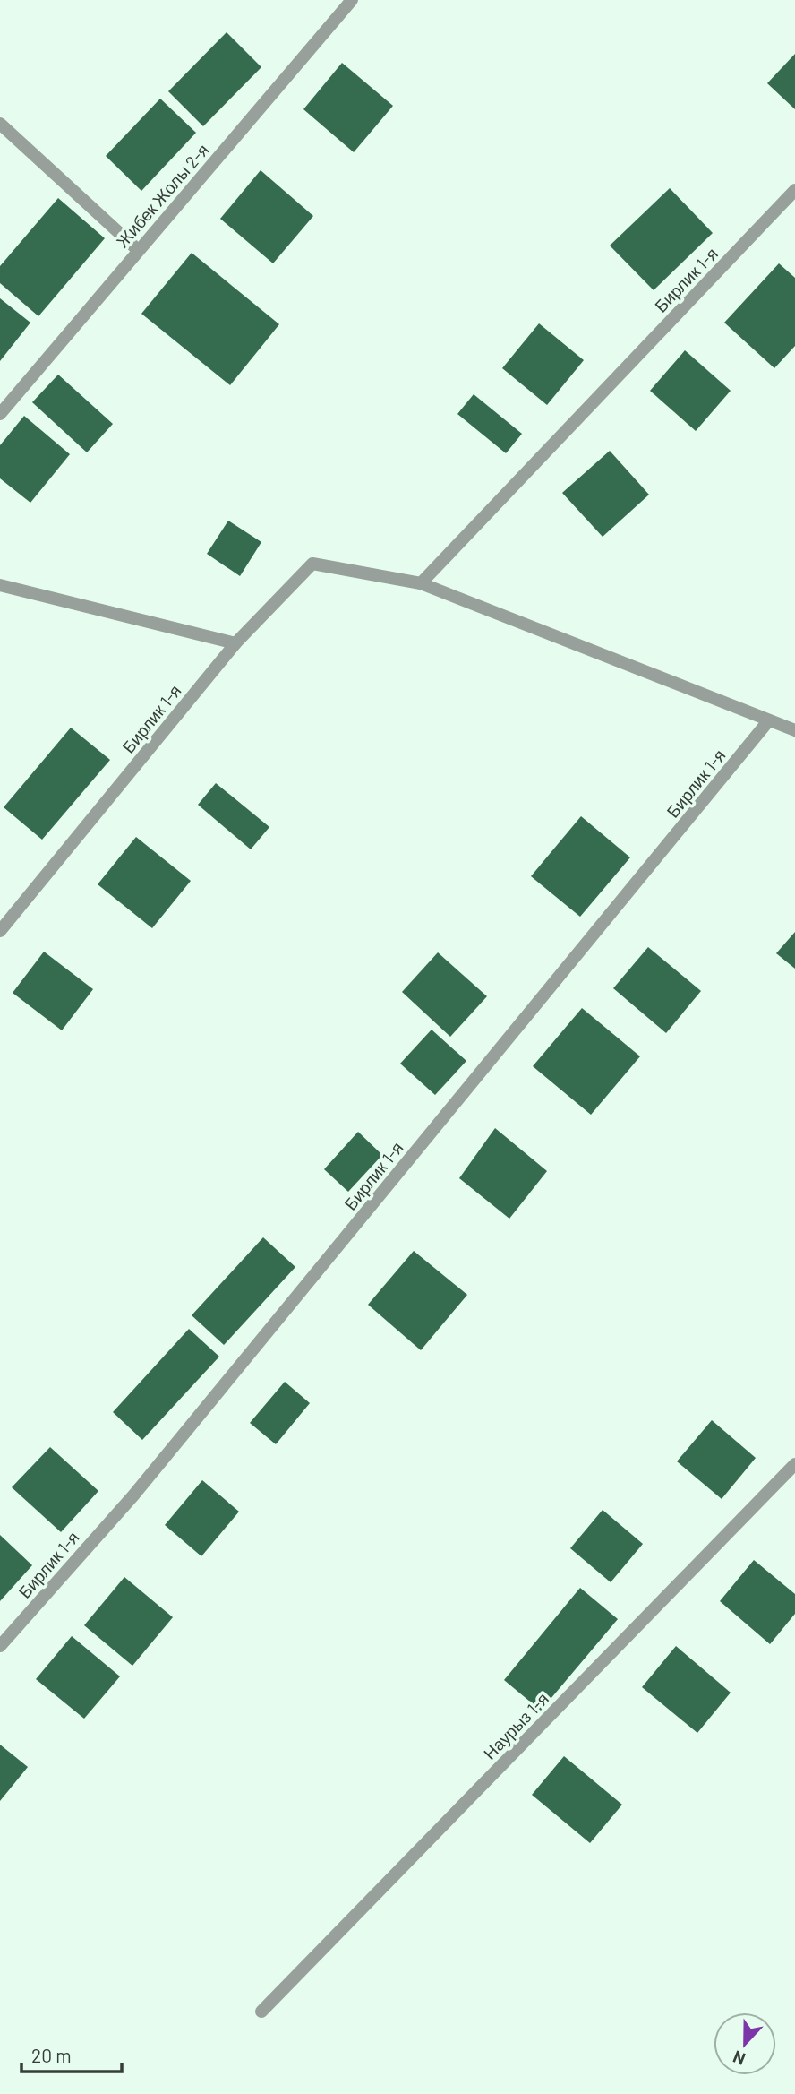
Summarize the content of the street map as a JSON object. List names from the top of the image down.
{
  "streets": {
    "street": ["Жибек Жолы 2-я", "Бирлик 1-я", "Наурыз 1-я"]
  },
  "scale_bar": "20 m",
  "north": "bottom"
}
